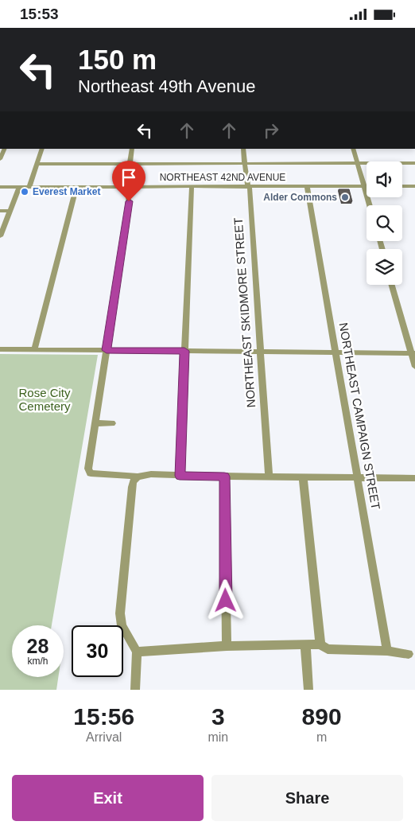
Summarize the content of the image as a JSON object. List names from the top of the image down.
{
  "streets": {
    "street": ["NORTHEAST 42ND AVENUE", "NORTHEAST SKIDMORE STREET", "NORTHEAST CAMPAIGN STREET"]
  },
  "crossings": [
    ["NORTHEAST 42ND AVENUE", "NORTHEAST SKIDMORE STREET"],
    ["NORTHEAST 42ND AVENUE", "NORTHEAST CAMPAIGN STREET"]
  ],
  "parks": ["Rose City Cemetery"],
  "places": ["Everest Market", "Alder Commons"],
  "page": {
    "status": "15:53",
    "turn": ["150 m", "Northeast 49th Avenue"],
    "speed": "28 km/h",
    "limit": "30",
    "eta": [
      "15:56",
      "Arrival",
      "3",
      "min",
      "890",
      "m"
    ],
    "buttons": ["Exit", "Share"]
  }
}
